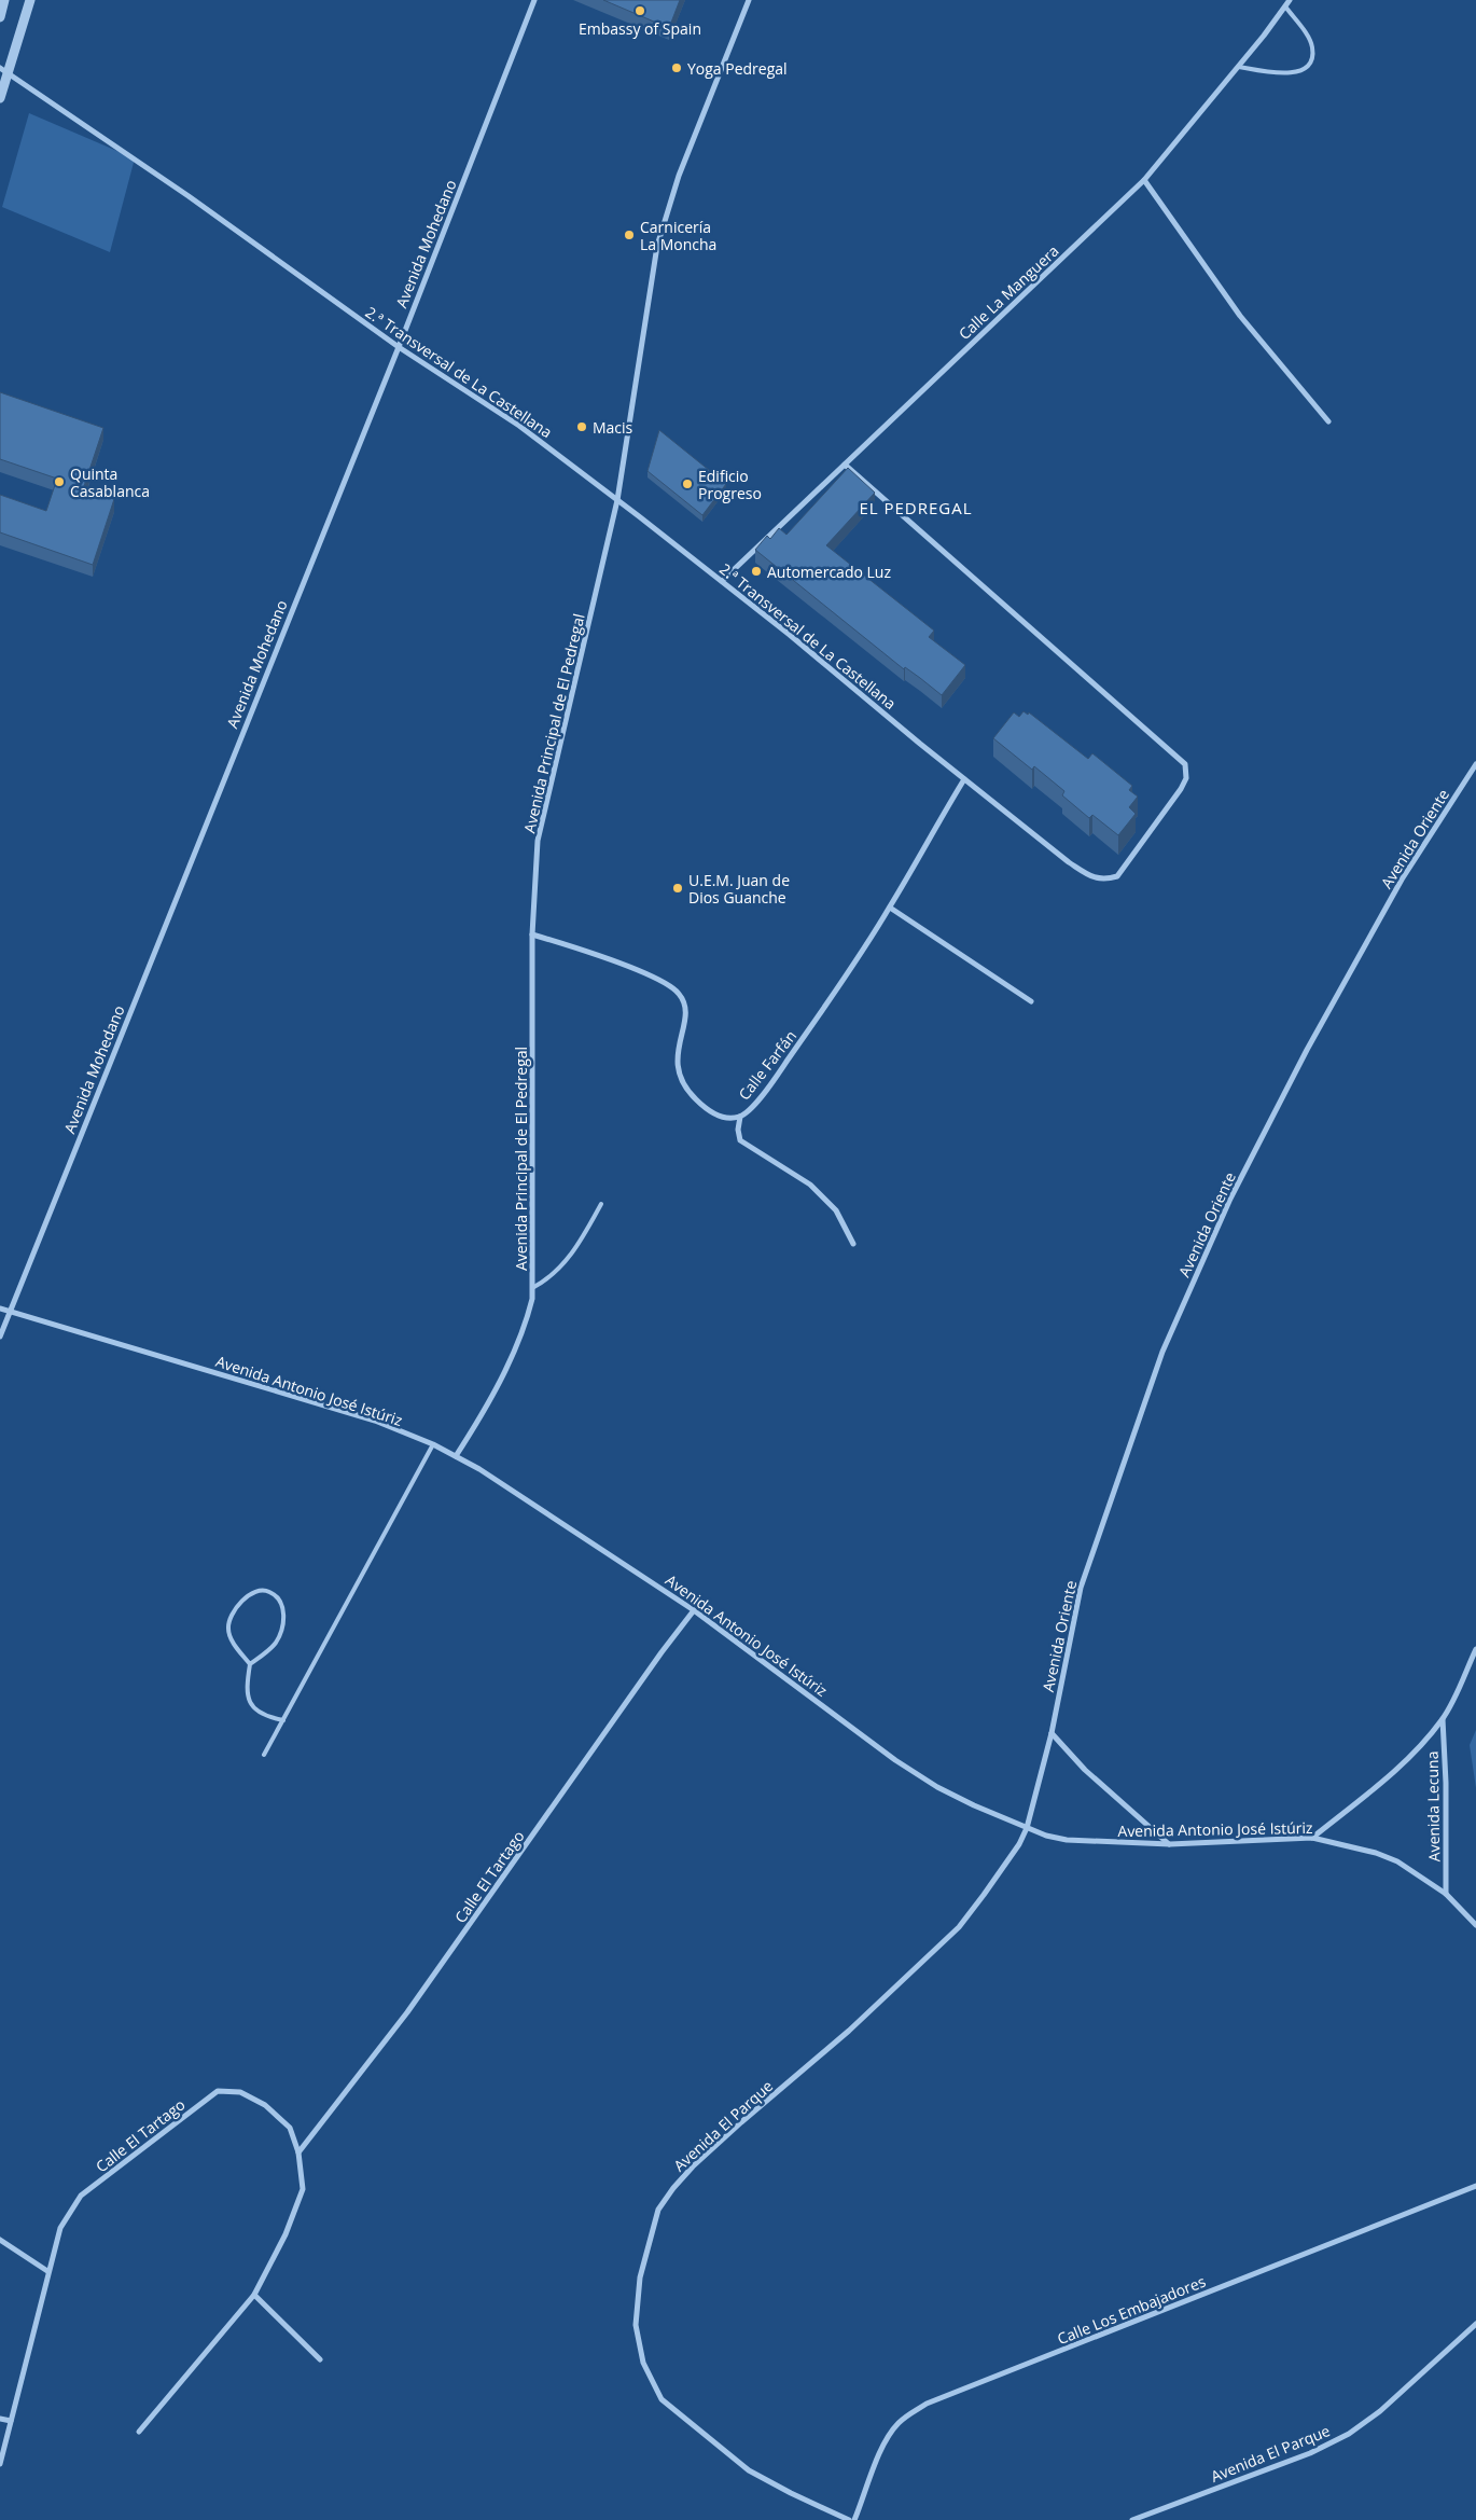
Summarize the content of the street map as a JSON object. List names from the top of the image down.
{
  "streets": {
    "street": [
      "Avenida Mohedano",
      "Calle La Manguera",
      "2.ª Transversal de La Castellana",
      "Avenida Principal de El Pedregal",
      "Avenida Oriente",
      "Calle Farfán",
      "Avenida Antonio José Istúriz",
      "Avenida Lecuna",
      "Calle El Tartago",
      "Avenida El Parque",
      "Calle Los Embajadores"
    ]
  },
  "crossings": [
    ["Avenida Mohedano", "2.ª Transversal de La Castellana"],
    ["Avenida Mohedano", "Avenida Antonio José Istúriz"],
    ["Calle La Manguera", "2.ª Transversal de La Castellana"],
    ["2.ª Transversal de La Castellana", "Avenida Principal de El Pedregal"],
    ["2.ª Transversal de La Castellana", "Calle Farfán"],
    ["Avenida Principal de El Pedregal", "Calle Farfán"],
    ["Avenida Principal de El Pedregal", "Avenida Antonio José Istúriz"],
    ["Avenida Oriente", "Avenida Antonio José Istúriz"],
    ["Avenida Oriente", "Avenida El Parque"],
    ["Avenida Antonio José Istúriz", "Avenida Lecuna"],
    ["Avenida Antonio José Istúriz", "Calle El Tartago"],
    ["Avenida Antonio José Istúriz", "Avenida El Parque"]
  ],
  "districts": ["EL PEDREGAL"],
  "places": [
    "Embassy of Spain",
    "Yoga Pedregal",
    "Carnicería La Moncha",
    "Macis",
    "Quinta Casablanca",
    "Edificio Progreso",
    "Automercado Luz",
    "U.E.M. Juan de Dios Guanche"
  ]
}
